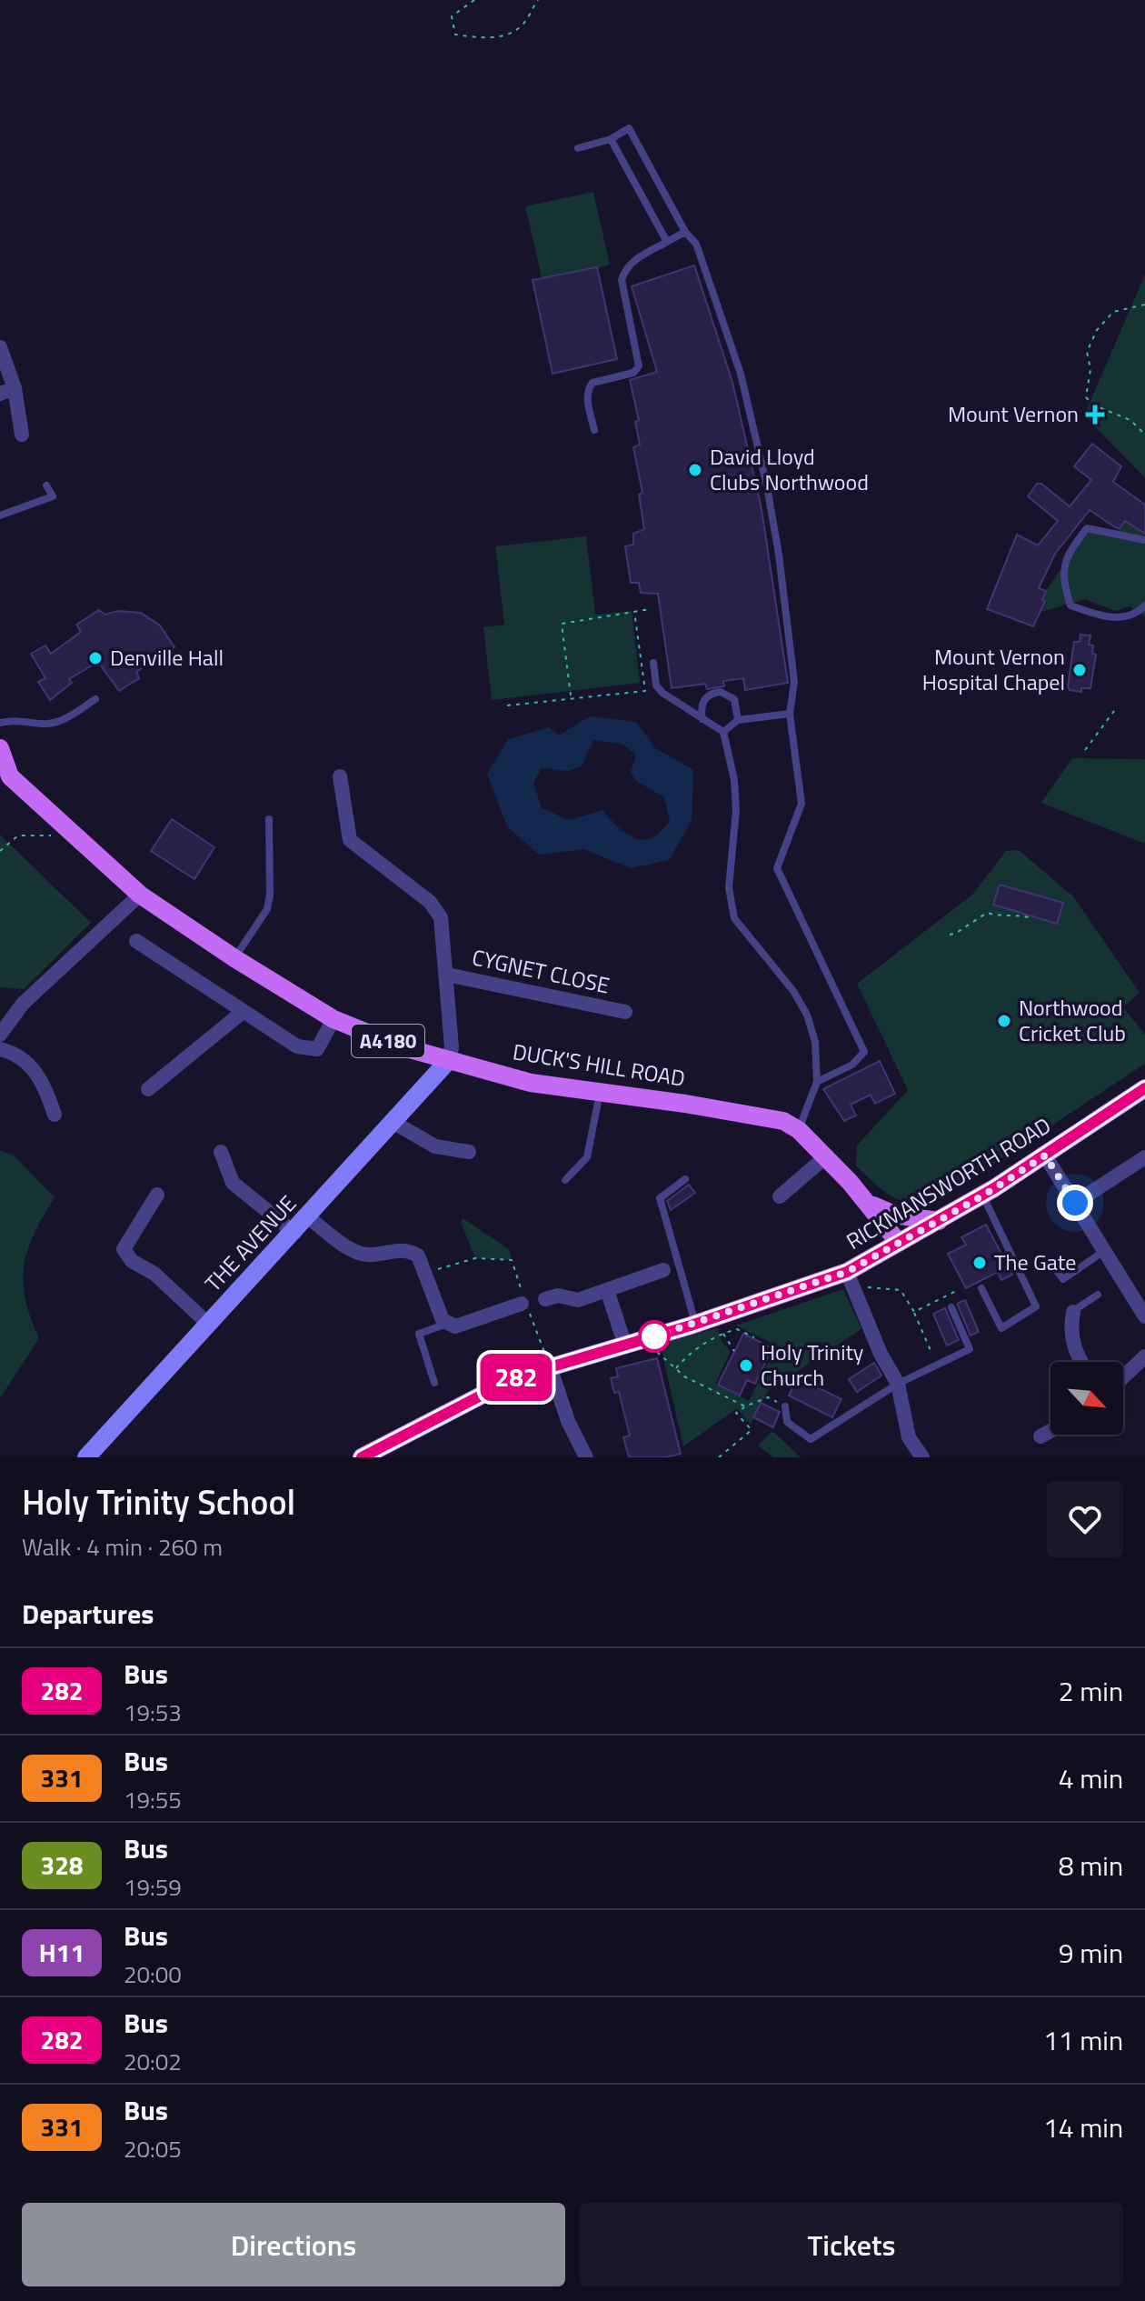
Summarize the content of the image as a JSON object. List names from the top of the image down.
{
  "streets": {
    "main road": ["A4180", "DUCK'S HILL ROAD", "RICKMANSWORTH ROAD"],
    "street": ["CYGNET CLOSE", "THE AVENUE"]
  },
  "crossings": [
    ["CYGNET CLOSE", "DUCK'S HILL ROAD"],
    ["CYGNET CLOSE", "THE AVENUE"],
    ["DUCK'S HILL ROAD", "RICKMANSWORTH ROAD"],
    ["DUCK'S HILL ROAD", "THE AVENUE"]
  ],
  "places": {
    "health": ["Mount Vernon"],
    "other": [
      "David Lloyd Clubs Northwood",
      "Denville Hall",
      "Mount Vernon Hospital Chapel",
      "Northwood Cricket Club",
      "The Gate",
      "Holy Trinity Church"
    ]
  },
  "lines": ["bus line 282"],
  "north": "bottom right",
  "page": {
    "on_map": "282",
    "heading": [
      ["Holy Trinity School", "Walk · 4 min · 260 m"],
      "Departures"
    ],
    "list": [
      {
        "mark": "282",
        "name": "Bus",
        "note": "19:53",
        "value": "2 min"
      },
      {
        "mark": "331",
        "name": "Bus",
        "note": "19:55",
        "value": "4 min"
      },
      {
        "mark": "328",
        "name": "Bus",
        "note": "19:59",
        "value": "8 min"
      },
      {
        "mark": "H11",
        "name": "Bus",
        "note": "20:00",
        "value": "9 min"
      },
      {
        "mark": "282",
        "name": "Bus",
        "note": "20:02",
        "value": "11 min"
      },
      {
        "mark": "331",
        "name": "Bus",
        "note": "20:05",
        "value": "14 min"
      }
    ],
    "buttons": ["Directions", "Tickets"]
  }
}
